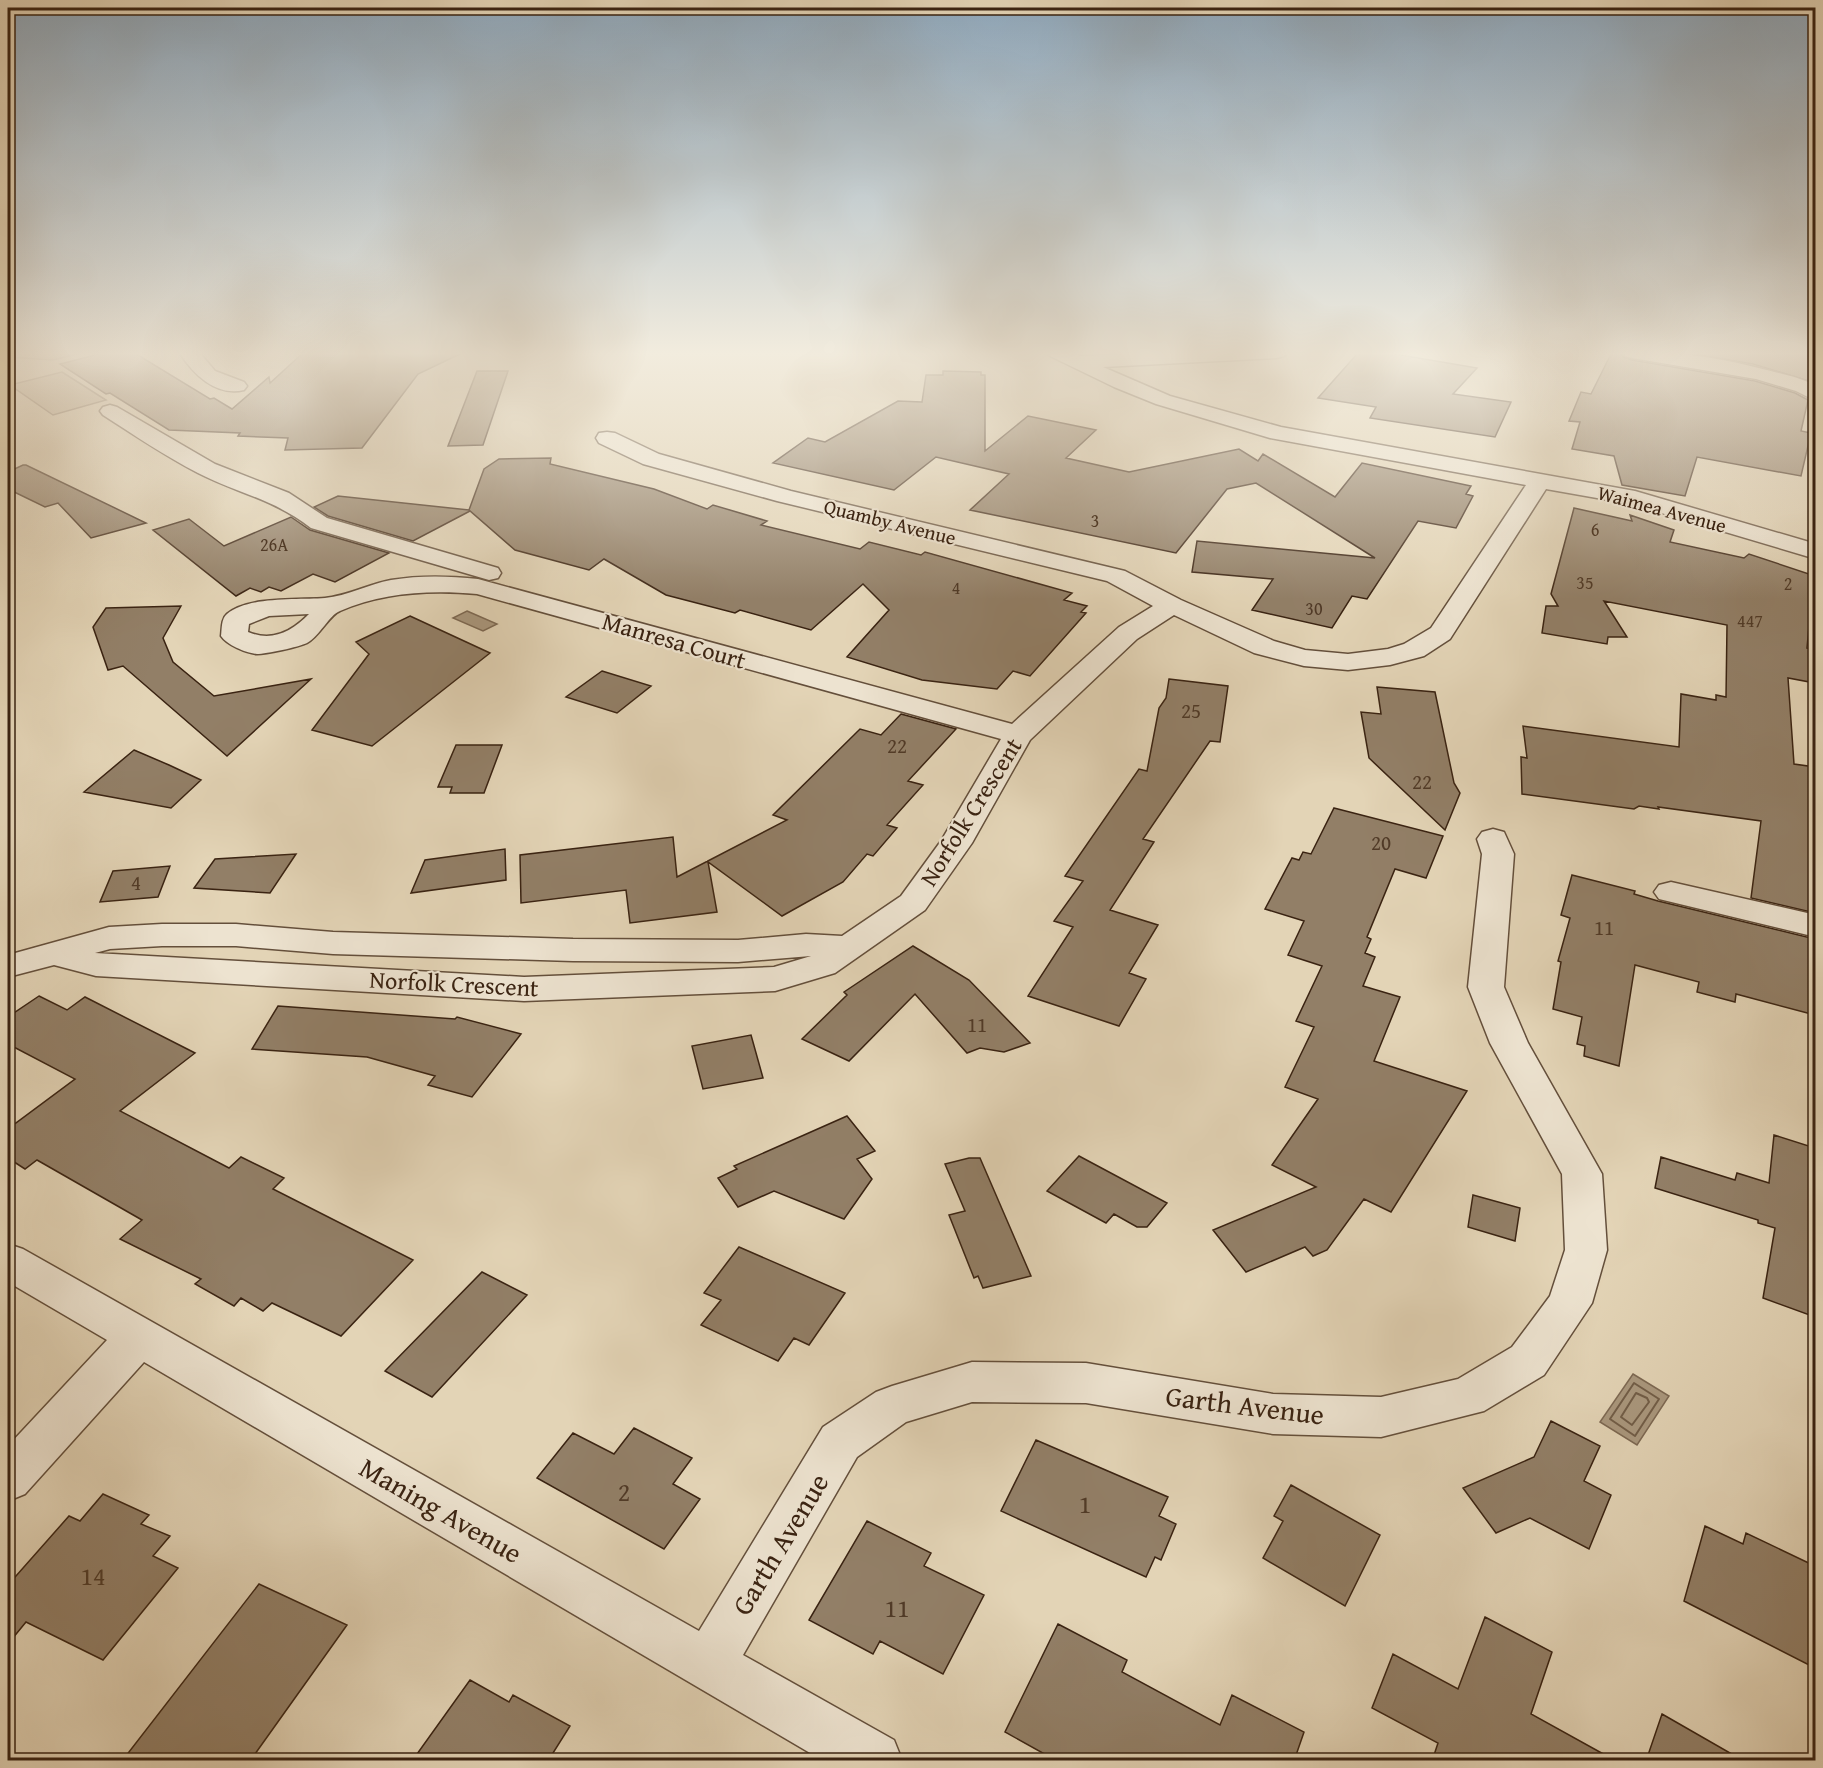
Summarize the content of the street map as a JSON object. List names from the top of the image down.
{
  "streets": {
    "street": [
      "Waimea Avenue",
      "Quamby Avenue",
      "Manresa Court",
      "Norfolk Crescent",
      "Garth Avenue",
      "Maning Avenue"
    ]
  },
  "crossings": [
    ["Quamby Avenue", "Norfolk Crescent"],
    ["Manresa Court", "Norfolk Crescent"],
    ["Garth Avenue", "Maning Avenue"]
  ],
  "house_numbers": [
    "3",
    "6",
    "26A",
    "35",
    "2",
    "4",
    "30",
    "447",
    "25",
    "22",
    "22",
    "20",
    "4",
    "11",
    "11",
    "2",
    "1",
    "14",
    "11"
  ]
}
